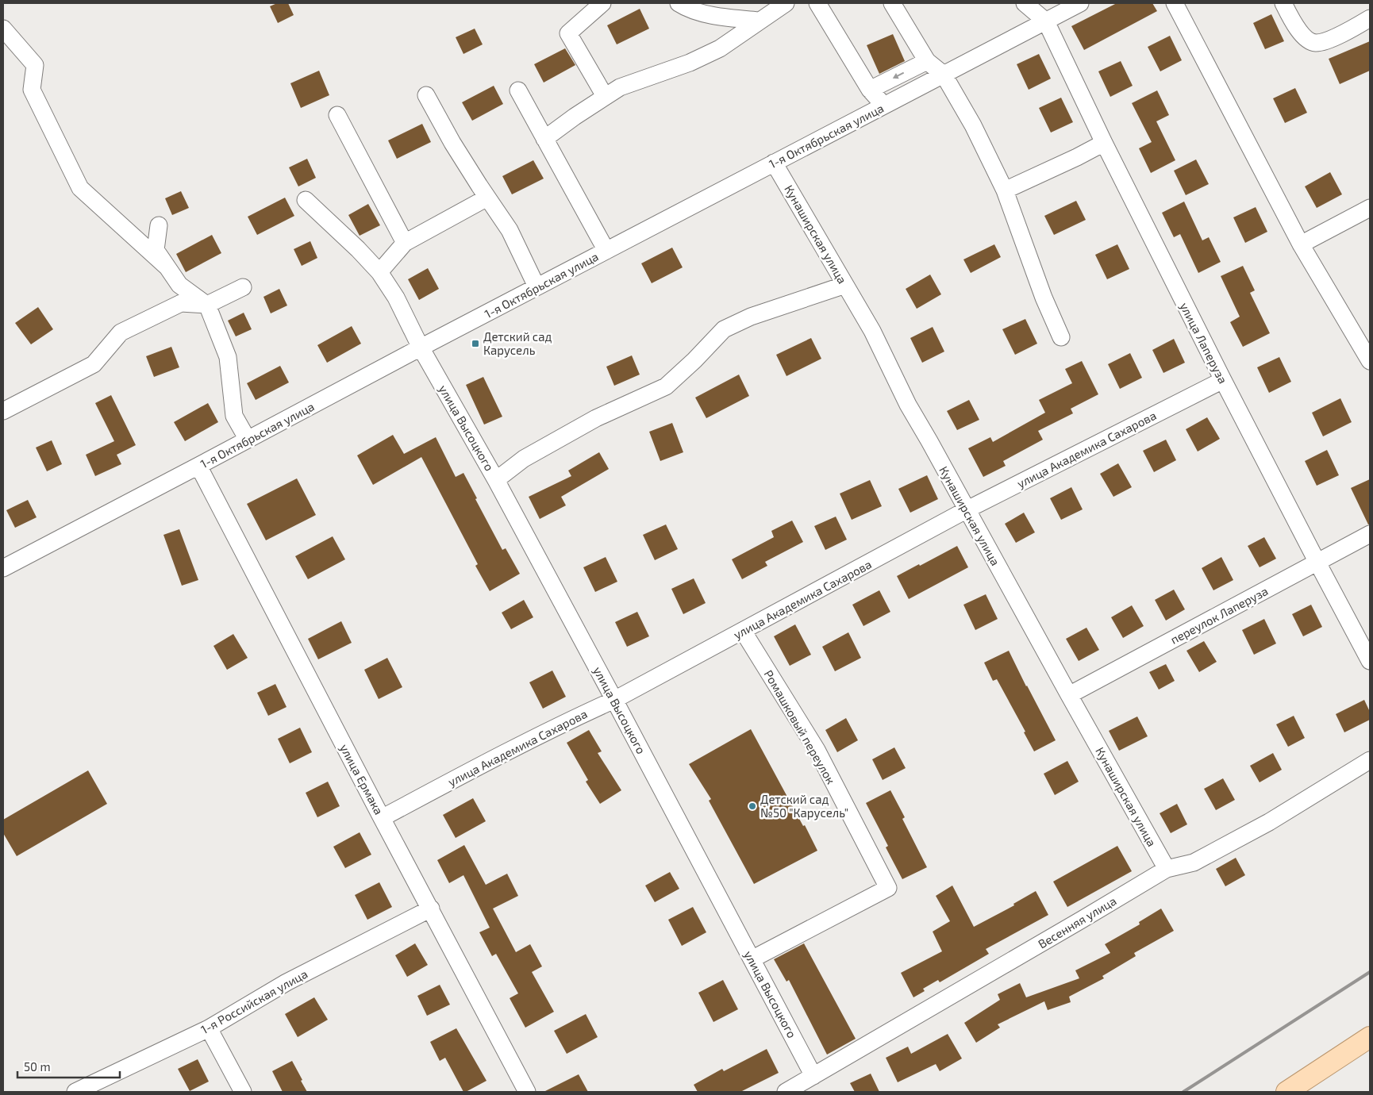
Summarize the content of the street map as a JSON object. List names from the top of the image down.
{
  "streets": {
    "street": [
      "1-я Октябрьская улица",
      "Кунаширская улица",
      "улица Лаперуза",
      "улица Высоцкого",
      "улица Академика Сахарова",
      "переулок Лаперуза",
      "Ромашковый переулок",
      "улица Ермака",
      "Весенняя улица",
      "1-я Российская улица"
    ]
  },
  "crossings": [
    ["1-я Октябрьская улица", "Кунаширская улица"],
    ["1-я Октябрьская улица", "улица Лаперуза"],
    ["1-я Октябрьская улица", "улица Высоцкого"],
    ["1-я Октябрьская улица", "улица Ермака"],
    ["Кунаширская улица", "улица Академика Сахарова"],
    ["Кунаширская улица", "переулок Лаперуза"],
    ["Кунаширская улица", "Весенняя улица"],
    ["улица Лаперуза", "улица Академика Сахарова"],
    ["улица Лаперуза", "переулок Лаперуза"],
    ["улица Высоцкого", "улица Академика Сахарова"],
    ["улица Высоцкого", "Ромашковый переулок"],
    ["улица Высоцкого", "Весенняя улица"],
    ["улица Академика Сахарова", "Ромашковый переулок"],
    ["улица Академика Сахарова", "улица Ермака"],
    ["улица Ермака", "1-я Российская улица"]
  ],
  "places": {
    "transit": ["Детский сад Карусель"],
    "other": ["Детский сад №50 \"Карусель\""]
  },
  "scale_bar": "50 m"
}
